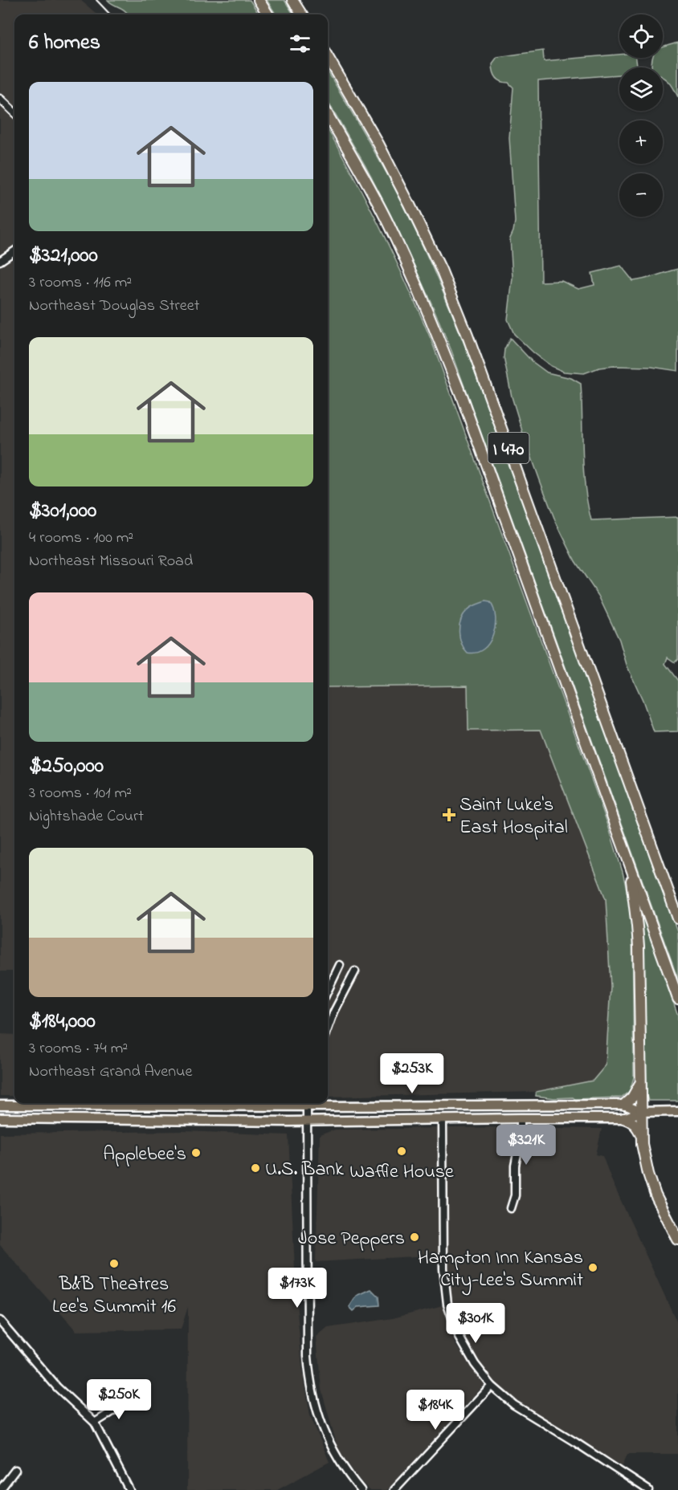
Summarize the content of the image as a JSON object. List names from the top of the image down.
{
  "streets": {
    "highway": ["I 470"]
  },
  "places": {
    "health": ["Saint Luke's East Hospital"],
    "other": [
      "Waffle House",
      "Applebee's",
      "U.S. Bank",
      "Jose Peppers",
      "B&B Theatres Lee's Summit 16",
      "Hampton Inn Kansas City-Lee's Summit"
    ]
  },
  "page": {
    "map_buttons": ["+", "−"],
    "heading": "6 homes",
    "list": [
      {
        "name": "$321,000",
        "note": "3 rooms · 116 m² · Northeast Douglas Street"
      },
      {
        "name": "$301,000",
        "note": "4 rooms · 100 m² · Northeast Missouri Road"
      },
      {
        "name": "$250,000",
        "note": "3 rooms · 101 m² · Nightshade Court"
      },
      {
        "name": "$184,000",
        "note": "3 rooms · 74 m² · Northeast Grand Avenue"
      }
    ],
    "price": [
      "$253K",
      "$321K",
      "$173K",
      "$301K",
      "$250K",
      "$184K"
    ]
  }
}
